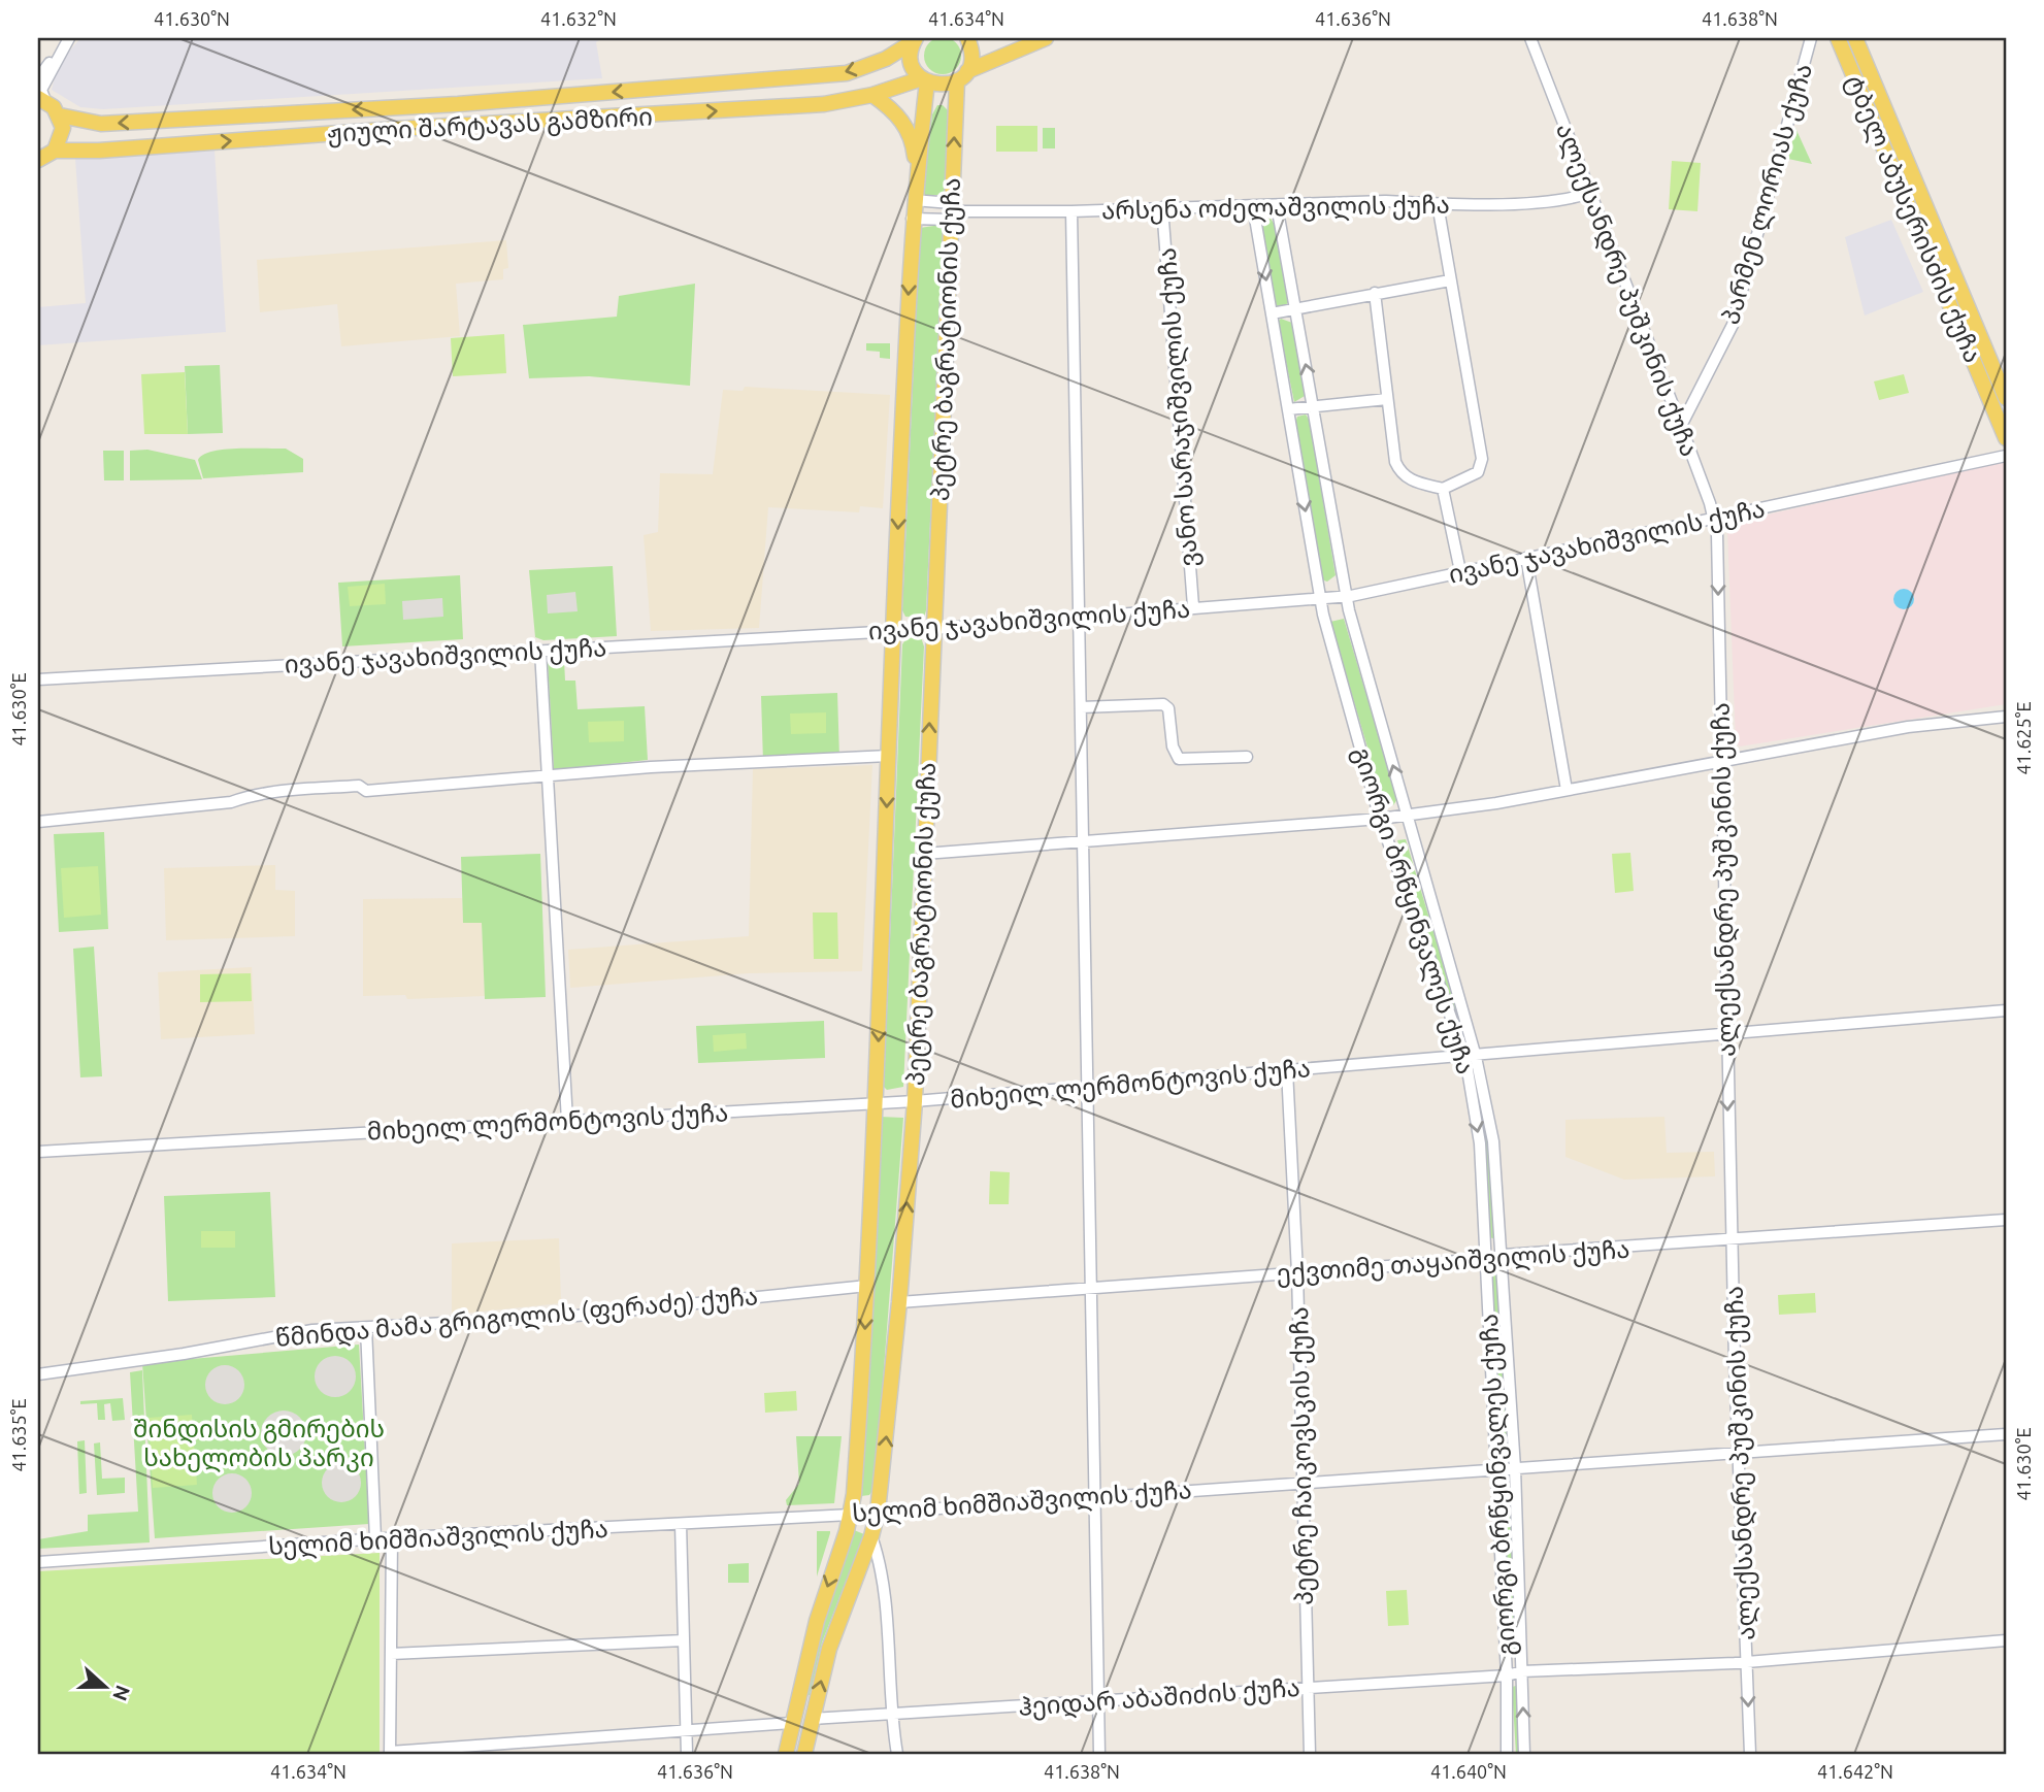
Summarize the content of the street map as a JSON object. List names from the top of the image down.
{
  "streets": {
    "main road": ["ჟიული შარტავას გამზირი", "ტბელ აბუსერისძის ქუჩა", "პეტრე ბაგრატიონის ქუჩა"],
    "street": [
      "პარმენ ლორიას ქუჩა",
      "არსენა ოძელაშვილის ქუჩა",
      "ალექსანდრე პუშკინის ქუჩა",
      "ვანო სარაჯიშვილის ქუჩა",
      "ივანე ჯავახიშვილის ქუჩა",
      "გიორგი ბრწყინვალეს ქუჩა",
      "მიხეილ ლერმონტოვის ქუჩა",
      "ექვთიმე თაყაიშვილის ქუჩა",
      "წმინდა მამა გრიგოლის (ფერაძე) ქუჩა",
      "პეტრე ჩაიკოვსკის ქუჩა",
      "სელიმ ხიმშიაშვილის ქუჩა",
      "ჰეიდარ აბაშიძის ქუჩა"
    ]
  },
  "crossings": [
    ["ჟიული შარტავას გამზირი", "პეტრე ბაგრატიონის ქუჩა"],
    ["პარმენ ლორიას ქუჩა", "ალექსანდრე პუშკინის ქუჩა"],
    ["არსენა ოძელაშვილის ქუჩა", "ალექსანდრე პუშკინის ქუჩა"],
    ["არსენა ოძელაშვილის ქუჩა", "პეტრე ბაგრატიონის ქუჩა"],
    ["არსენა ოძელაშვილის ქუჩა", "ვანო სარაჯიშვილის ქუჩა"],
    ["არსენა ოძელაშვილის ქუჩა", "გიორგი ბრწყინვალეს ქუჩა"],
    ["ალექსანდრე პუშკინის ქუჩა", "ივანე ჯავახიშვილის ქუჩა"],
    ["ალექსანდრე პუშკინის ქუჩა", "მიხეილ ლერმონტოვის ქუჩა"],
    ["ალექსანდრე პუშკინის ქუჩა", "ექვთიმე თაყაიშვილის ქუჩა"],
    ["ალექსანდრე პუშკინის ქუჩა", "სელიმ ხიმშიაშვილის ქუჩა"],
    ["პეტრე ბაგრატიონის ქუჩა", "ივანე ჯავახიშვილის ქუჩა"],
    ["პეტრე ბაგრატიონის ქუჩა", "მიხეილ ლერმონტოვის ქუჩა"],
    ["პეტრე ბაგრატიონის ქუჩა", "ექვთიმე თაყაიშვილის ქუჩა"],
    ["პეტრე ბაგრატიონის ქუჩა", "წმინდა მამა გრიგოლის (ფერაძე) ქუჩა"],
    ["პეტრე ბაგრატიონის ქუჩა", "სელიმ ხიმშიაშვილის ქუჩა"],
    ["პეტრე ბაგრატიონის ქუჩა", "ჰეიდარ აბაშიძის ქუჩა"],
    ["ვანო სარაჯიშვილის ქუჩა", "ივანე ჯავახიშვილის ქუჩა"],
    ["ივანე ჯავახიშვილის ქუჩა", "გიორგი ბრწყინვალეს ქუჩა"],
    ["გიორგი ბრწყინვალეს ქუჩა", "მიხეილ ლერმონტოვის ქუჩა"],
    ["გიორგი ბრწყინვალეს ქუჩა", "ექვთიმე თაყაიშვილის ქუჩა"],
    ["გიორგი ბრწყინვალეს ქუჩა", "სელიმ ხიმშიაშვილის ქუჩა"],
    ["გიორგი ბრწყინვალეს ქუჩა", "ჰეიდარ აბაშიძის ქუჩა"],
    ["მიხეილ ლერმონტოვის ქუჩა", "პეტრე ჩაიკოვსკის ქუჩა"],
    ["ექვთიმე თაყაიშვილის ქუჩა", "პეტრე ჩაიკოვსკის ქუჩა"],
    ["პეტრე ჩაიკოვსკის ქუჩა", "სელიმ ხიმშიაშვილის ქუჩა"],
    ["პეტრე ჩაიკოვსკის ქუჩა", "ჰეიდარ აბაშიძის ქუჩა"]
  ],
  "parks": ["შინდისის გმირების სახელობის პარკი"],
  "north": "right",
  "coordinates": [
    "41.630°N",
    "41.632°N",
    "41.634°N",
    "41.636°N",
    "41.638°N",
    "41.630°E",
    "41.625°E",
    "41.635°E",
    "41.640°N",
    "41.642°N"
  ]
}
